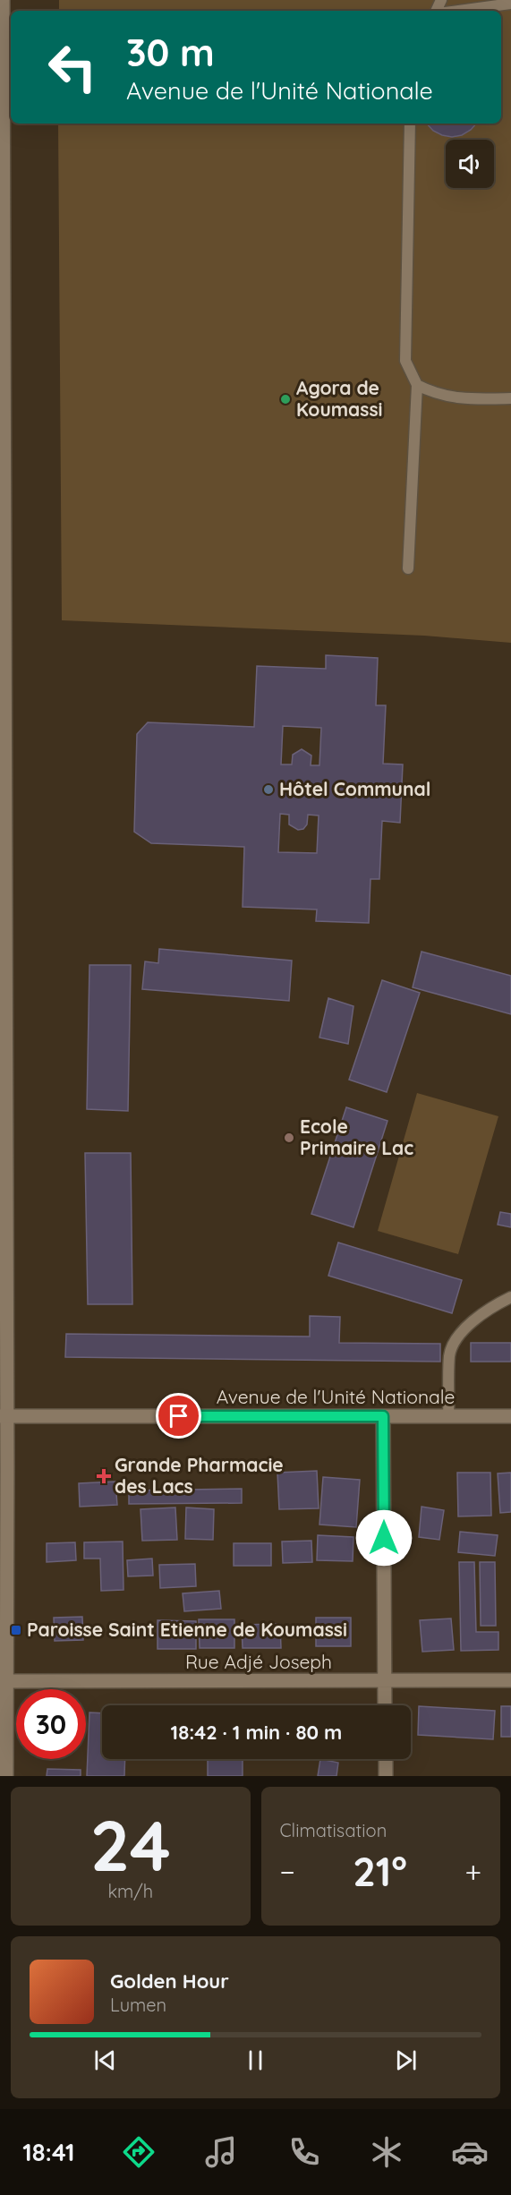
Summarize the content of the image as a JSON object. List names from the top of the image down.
{
  "streets": {
    "street": ["Avenue de l'Unité Nationale", "Rue Adjé Joseph"]
  },
  "places": {
    "other": ["Agora de Koumassi", "Hôtel Communal", "Ecole Primaire Lac"],
    "health": ["Grande Pharmacie des Lacs"],
    "transit": ["Paroisse Saint Etienne de Koumassi"]
  },
  "page": {
    "turn": ["30 m", "Avenue de l'Unité Nationale"],
    "limit": "30",
    "trip": "18:42 · 1 min · 80 m",
    "tile": [
      ["24", "km/h"],
      "Climatisation"
    ],
    "heat": ["−", "21°", "+"],
    "song": ["Golden Hour", "Lumen"],
    "tabs": "18:41"
  }
}
